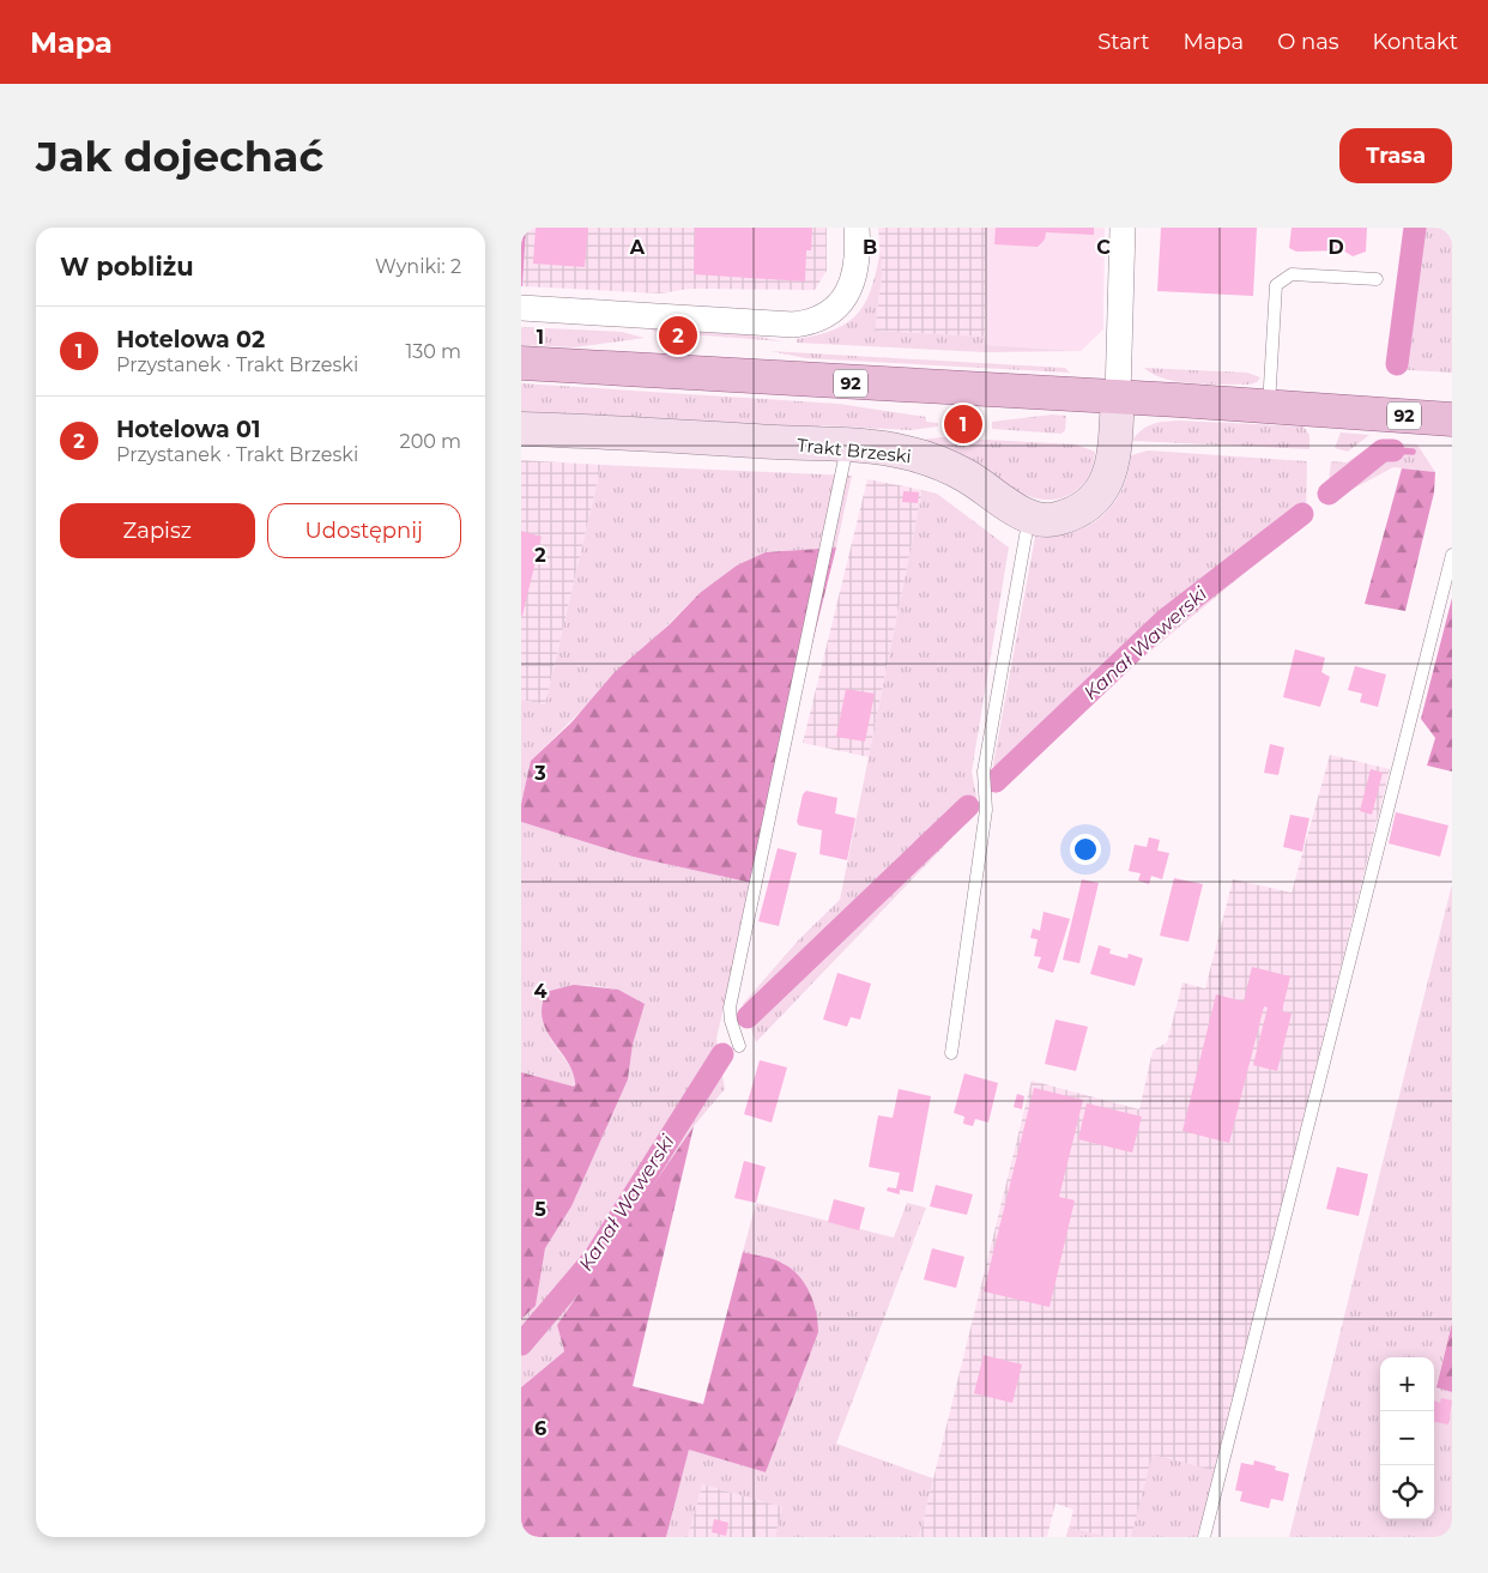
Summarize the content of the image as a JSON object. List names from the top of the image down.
{
  "streets": {
    "main road": ["92"],
    "street": ["Trakt Brzeski"]
  },
  "crossings": [
    ["92", "Trakt Brzeski"]
  ],
  "water": ["Kanał Wawerski"],
  "page": {
    "header": "Mapa",
    "nav": [
      "Start",
      "Mapa",
      "O nas",
      "Kontakt"
    ],
    "buttons": [
      "Trasa",
      ["Zapisz", "Udostępnij"]
    ],
    "title": "Jak dojechać",
    "heading": ["W pobliżu", "Wyniki: 2"],
    "list": [
      {
        "mark": "1",
        "name": "Hotelowa 02",
        "note": "Przystanek · Trakt Brzeski",
        "value": "130 m"
      },
      {
        "mark": "2",
        "name": "Hotelowa 01",
        "note": "Przystanek · Trakt Brzeski",
        "value": "200 m"
      }
    ],
    "pins": ["2", "1"],
    "map_buttons": ["+", "−"]
  },
  "grid": {
    "columns": [
      "A",
      "B",
      "C",
      "D"
    ],
    "rows": [
      "1",
      "2",
      "3",
      "4",
      "5",
      "6"
    ]
  }
}
